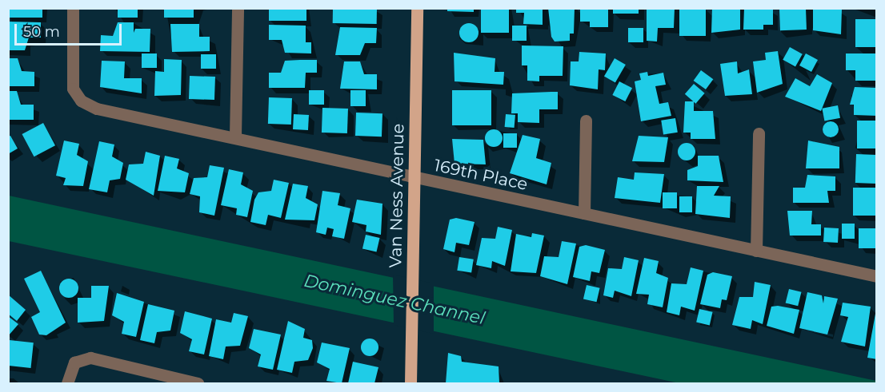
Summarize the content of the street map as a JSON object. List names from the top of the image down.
{
  "streets": {
    "main road": ["Van Ness Avenue"],
    "street": ["169th Place"]
  },
  "crossings": [
    ["169th Place", "Van Ness Avenue"]
  ],
  "water": ["Dominguez Channel"],
  "scale_bar": "50 m"
}
